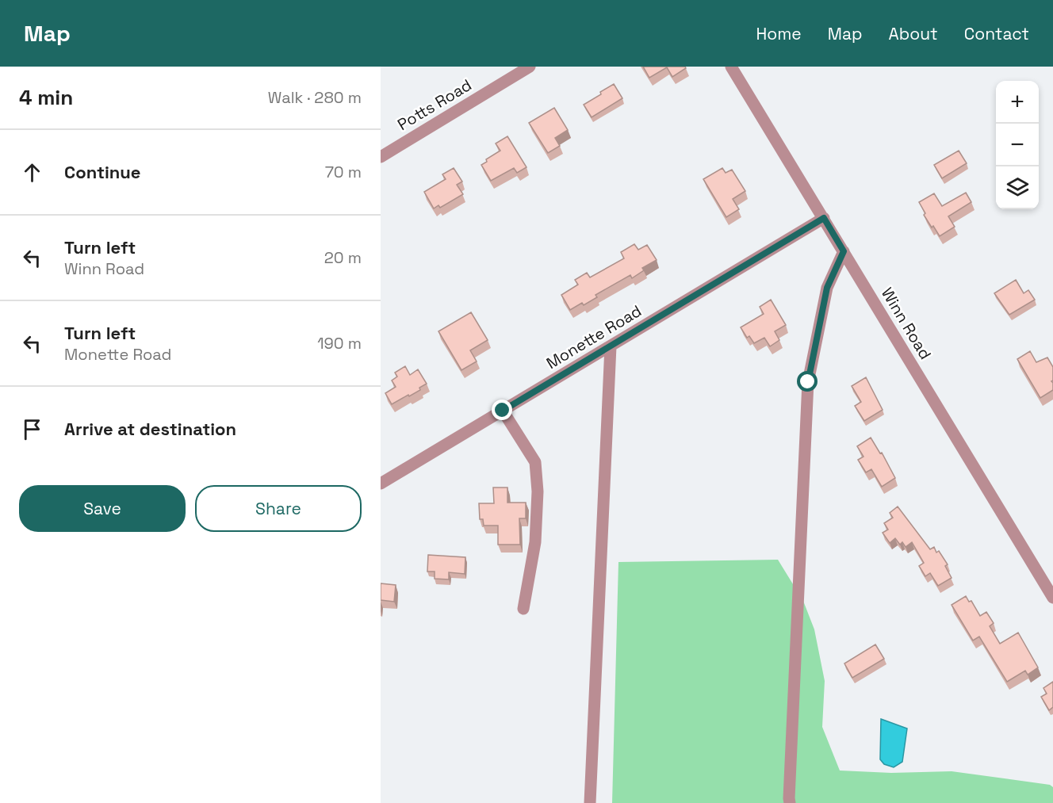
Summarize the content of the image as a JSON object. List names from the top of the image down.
{
  "streets": {
    "street": ["Potts Road", "Winn Road", "Monette Road"]
  },
  "crossings": [
    ["Winn Road", "Monette Road"]
  ],
  "page": {
    "header": "Map",
    "nav": [
      "Home",
      "Map",
      "About",
      "Contact"
    ],
    "heading": ["4 min", "Walk · 280 m"],
    "map_buttons": ["+", "−"],
    "list": [
      ["Continue", "70 m"],
      ["Turn left", "Winn Road", "20 m"],
      ["Turn left", "Monette Road", "190 m"],
      "Arrive at destination"
    ],
    "buttons": ["Save", "Share"]
  }
}
